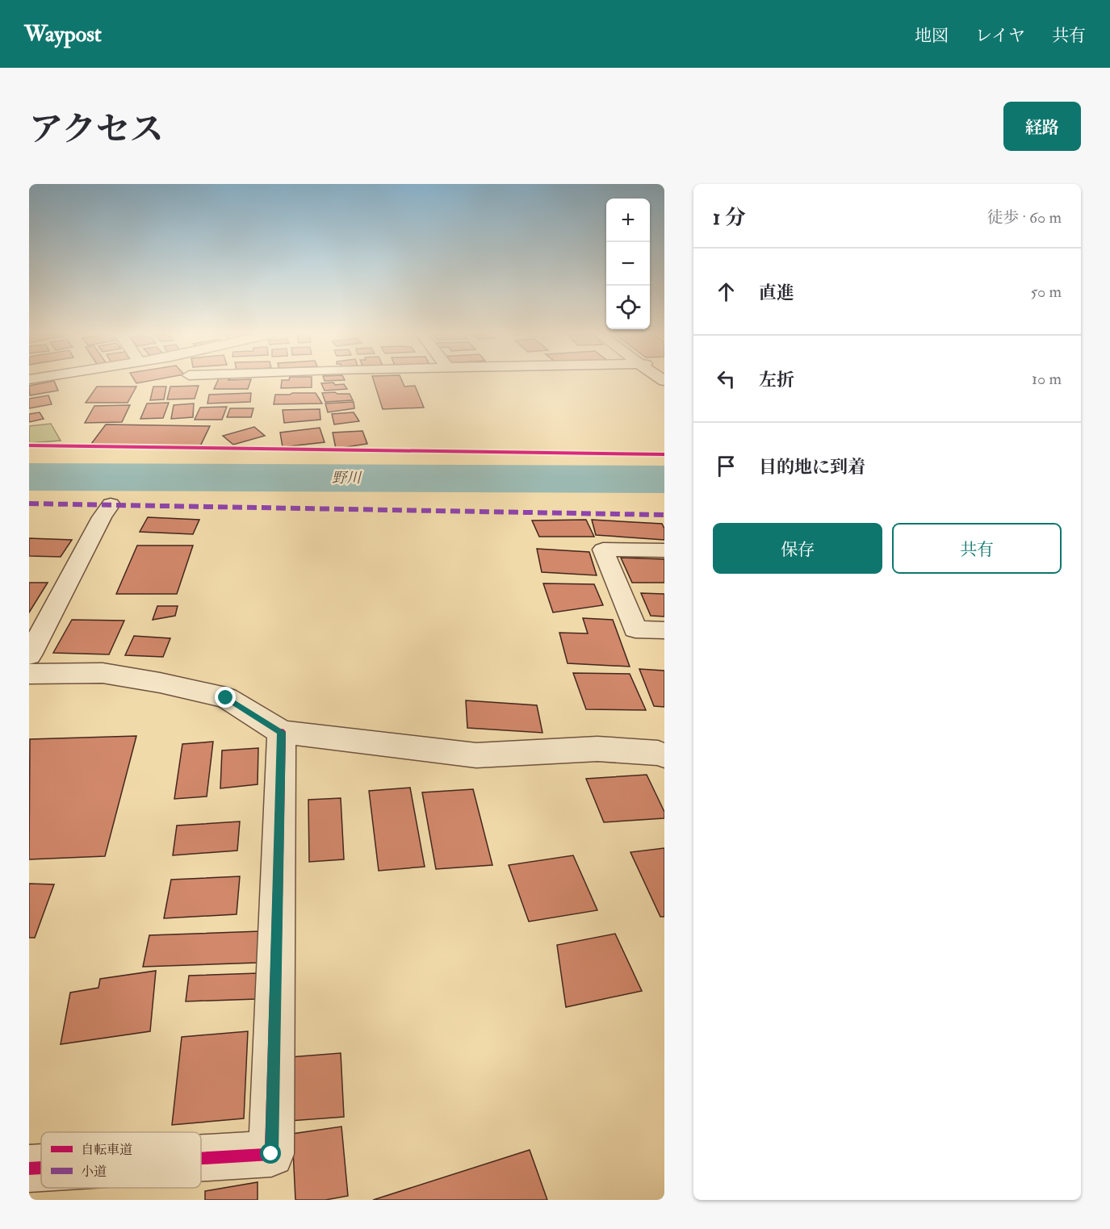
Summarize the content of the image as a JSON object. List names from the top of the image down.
{
  "water": ["野川"],
  "legend": ["自転車道", "小道"],
  "page": {
    "header": "Waypost",
    "nav": ["地図", "レイヤ", "共有"],
    "title": "アクセス",
    "buttons": [
      "経路",
      ["保存", "共有"]
    ],
    "heading": ["1 分", "徒歩 · 60 m"],
    "map_buttons": ["+", "−"],
    "list": [
      ["直進", "50 m"],
      ["左折", "10 m"],
      "目的地に到着"
    ]
  }
}
